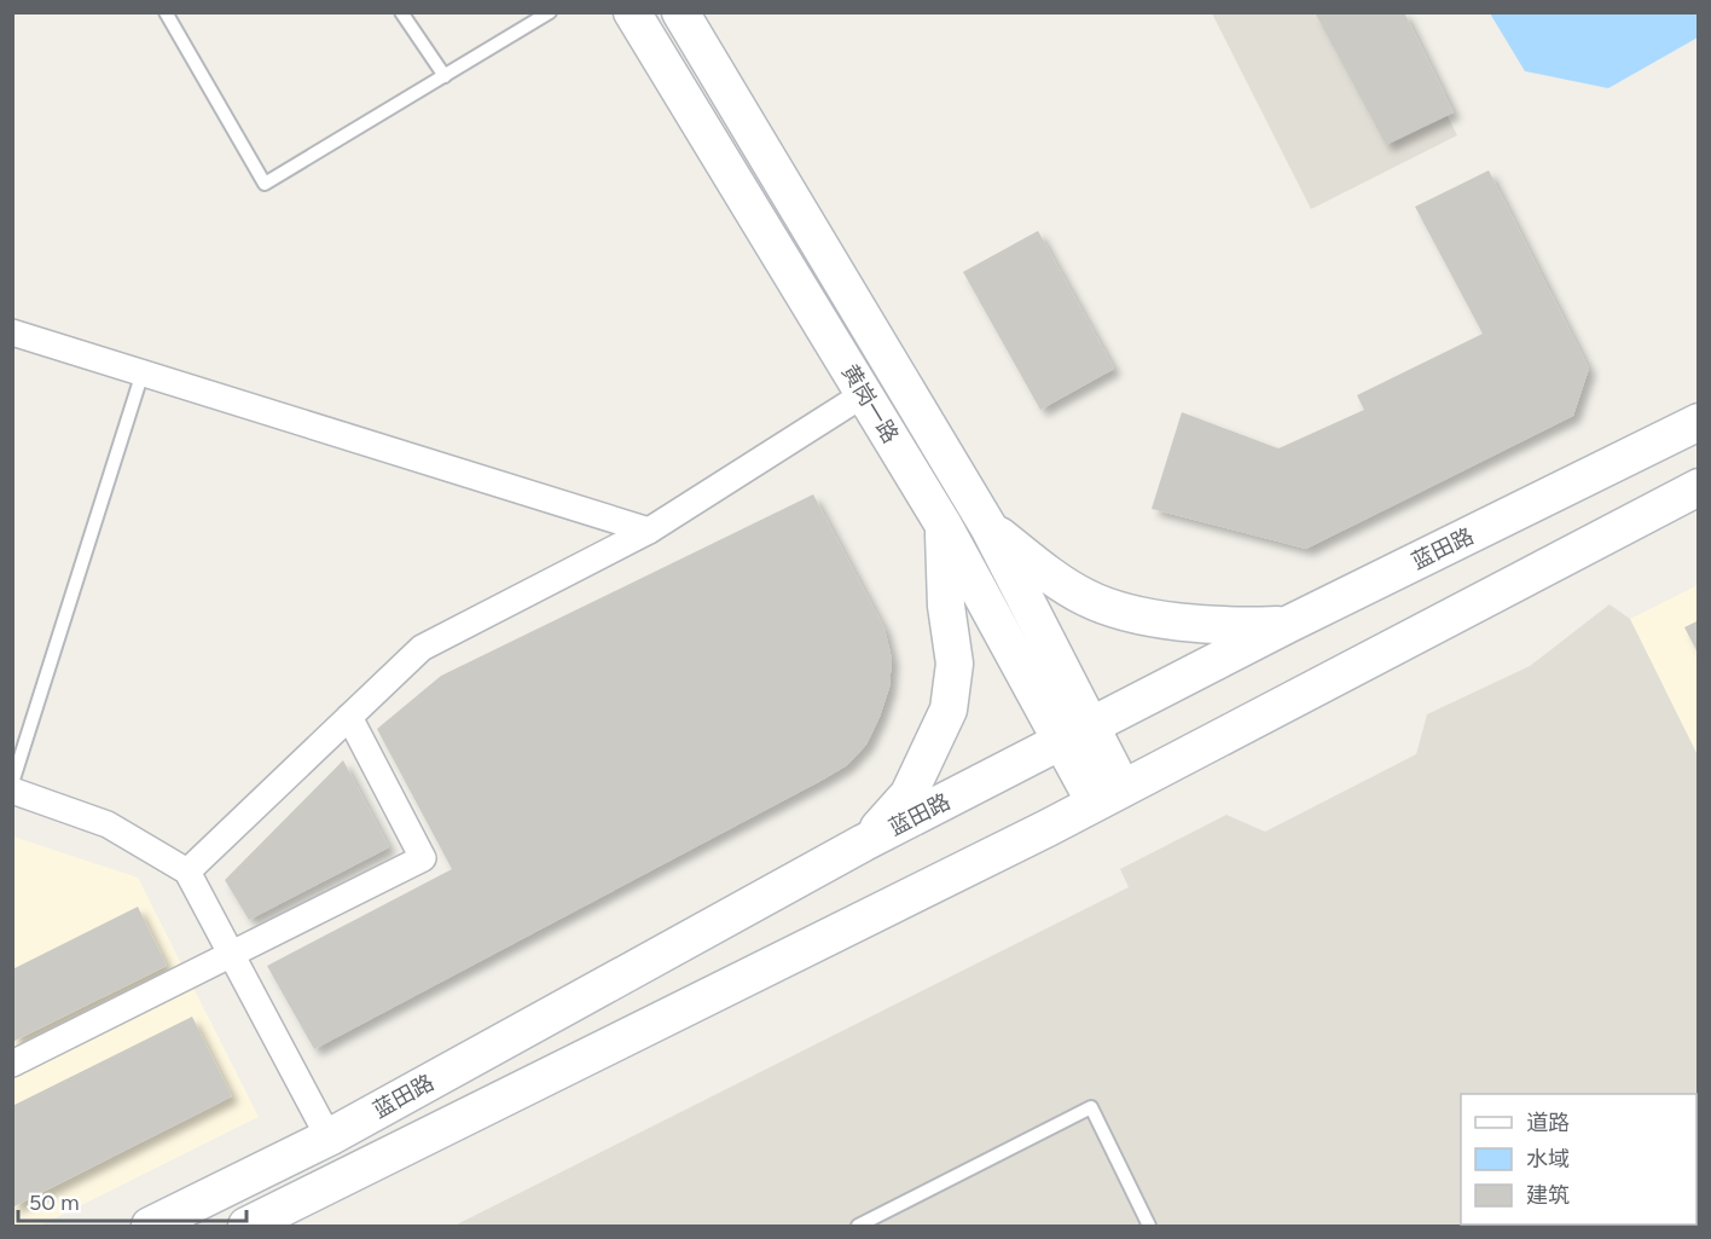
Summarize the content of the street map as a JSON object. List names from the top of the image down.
{
  "streets": {
    "main road": ["黄岗一路", "蓝田路"]
  },
  "crossings": [
    ["黄岗一路", "蓝田路"]
  ],
  "legend": ["道路", "水域", "建筑"],
  "scale_bar": "50 m"
}
